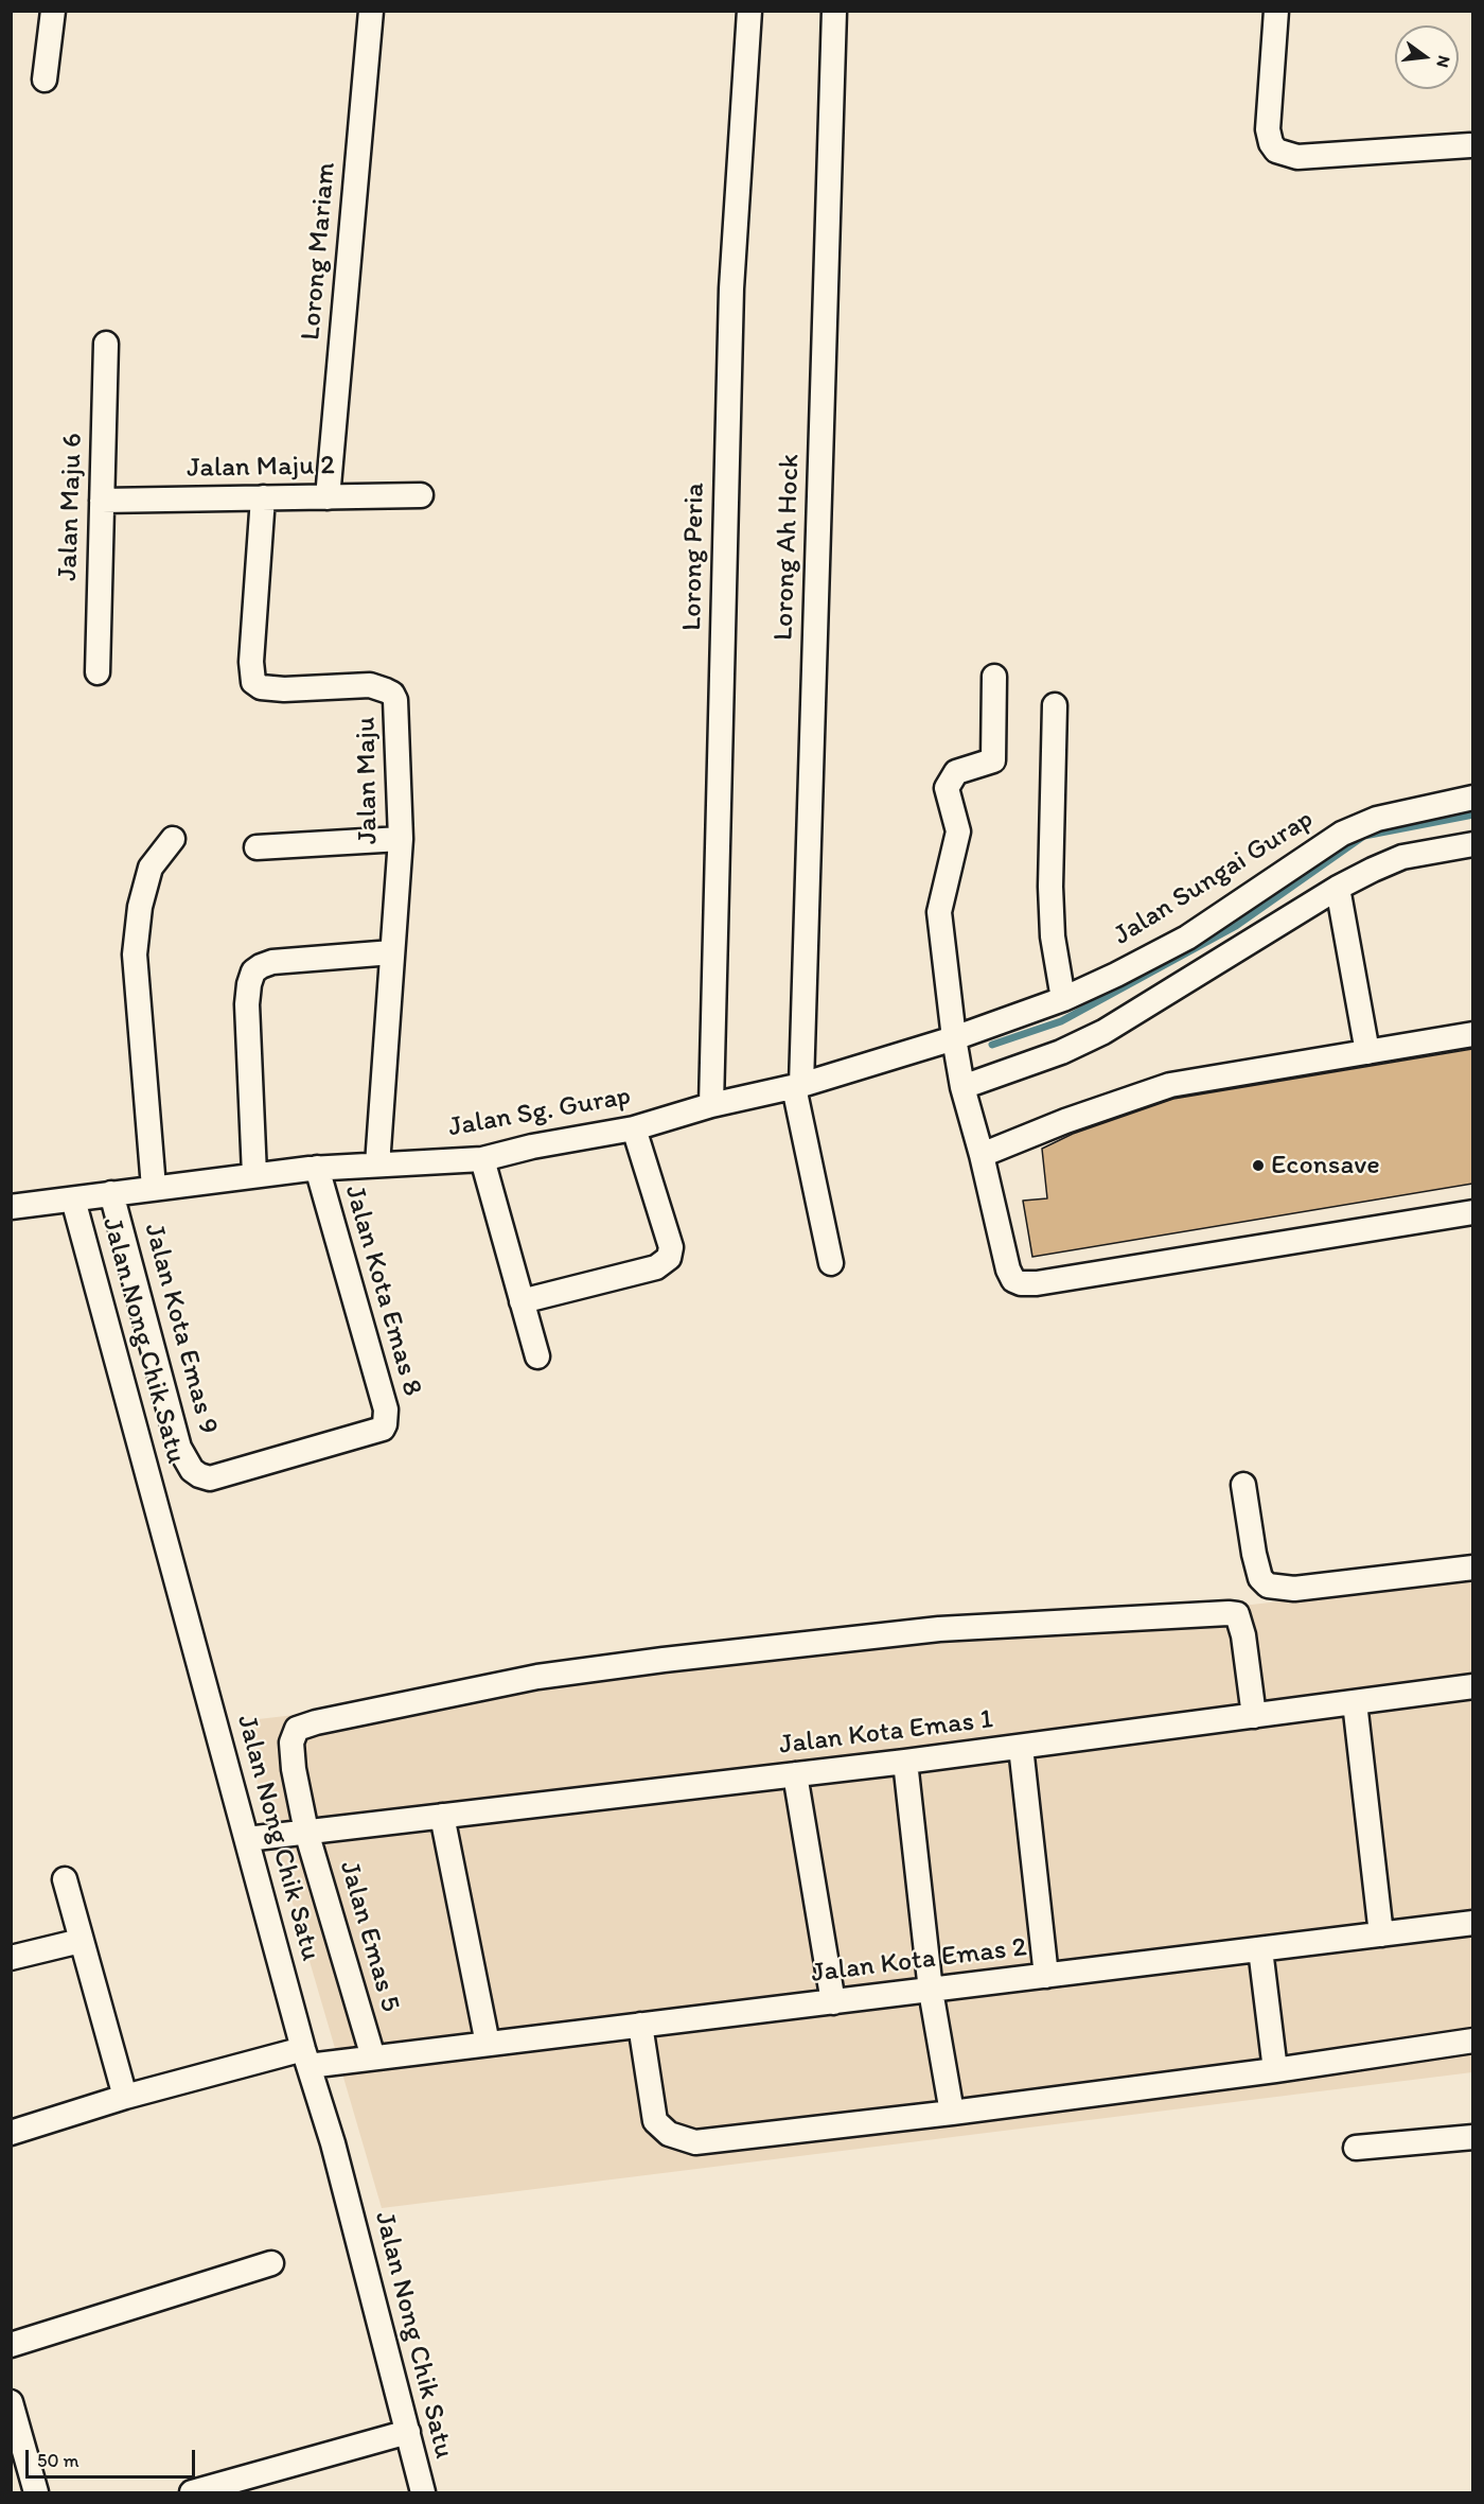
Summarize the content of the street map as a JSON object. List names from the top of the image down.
{
  "streets": {
    "street": [
      "Lorong Mariam",
      "Jalan Maju 2",
      "Jalan Maju 6",
      "Lorong Ah Hock",
      "Lorong Peria",
      "Jalan Maju",
      "Jalan Sungai Gurap",
      "Jalan Sg. Gurap",
      "Jalan Kota Emas 8",
      "Jalan Kota Emas 9",
      "Jalan Nong Chik Satu",
      "Jalan Kota Emas 1",
      "Jalan Emas 5",
      "Jalan Kota Emas 2"
    ]
  },
  "crossings": [
    ["Lorong Mariam", "Jalan Maju 2"],
    ["Jalan Maju 2", "Jalan Maju 6"],
    ["Jalan Maju 2", "Jalan Maju"],
    ["Lorong Ah Hock", "Jalan Sg. Gurap"],
    ["Lorong Peria", "Jalan Sg. Gurap"],
    ["Jalan Maju", "Jalan Sg. Gurap"],
    ["Jalan Sungai Gurap", "Jalan Sg. Gurap"],
    ["Jalan Sg. Gurap", "Jalan Kota Emas 8"],
    ["Jalan Sg. Gurap", "Jalan Kota Emas 9"],
    ["Jalan Sg. Gurap", "Jalan Nong Chik Satu"],
    ["Jalan Kota Emas 8", "Jalan Kota Emas 9"],
    ["Jalan Nong Chik Satu", "Jalan Kota Emas 1"],
    ["Jalan Nong Chik Satu", "Jalan Kota Emas 2"],
    ["Jalan Kota Emas 1", "Jalan Emas 5"],
    ["Jalan Emas 5", "Jalan Kota Emas 2"]
  ],
  "places": ["Econsave"],
  "scale_bar": "50 m",
  "north": "right"
}
